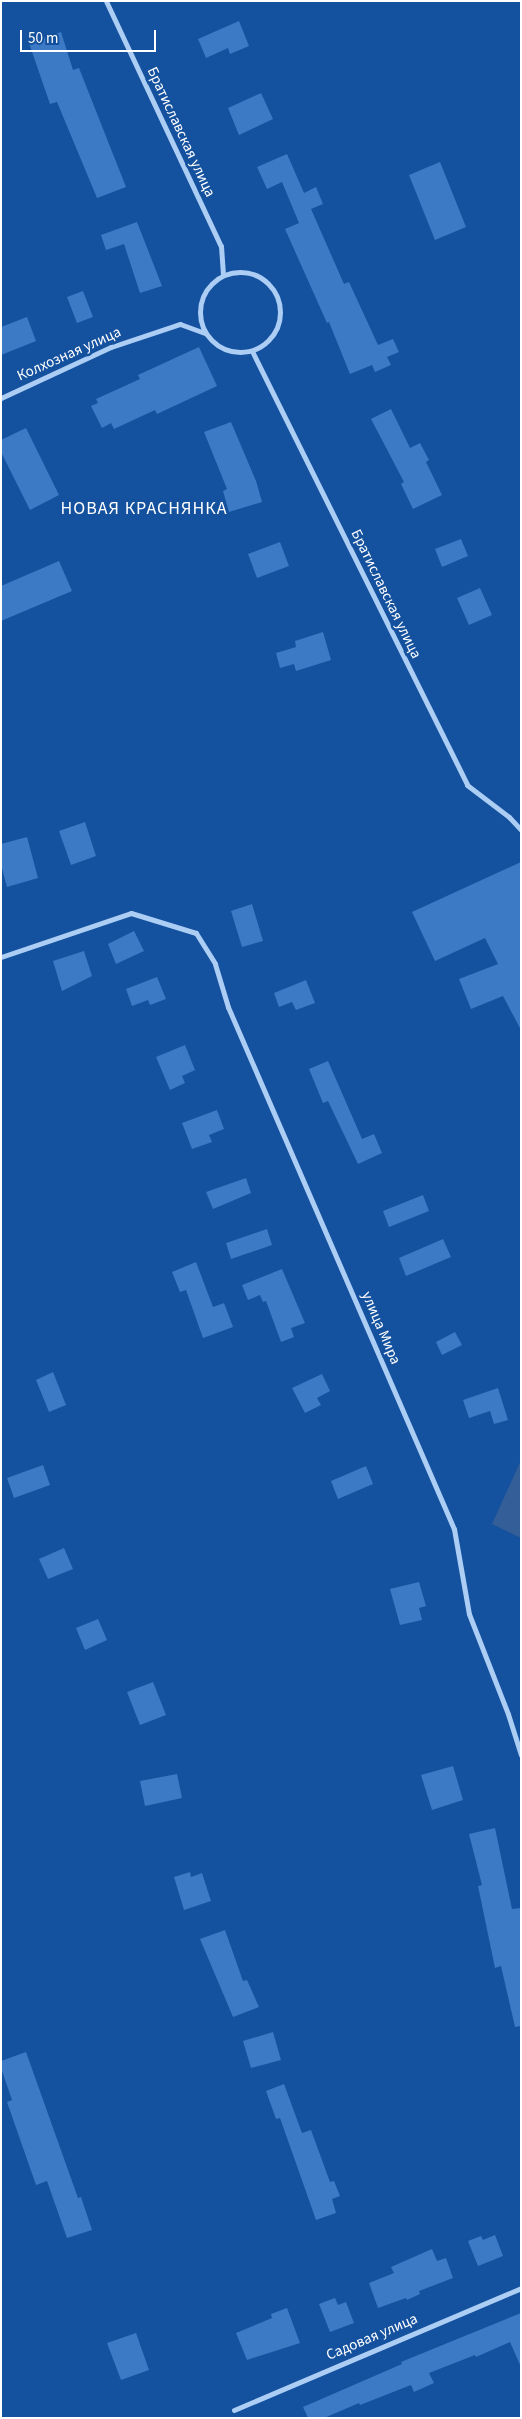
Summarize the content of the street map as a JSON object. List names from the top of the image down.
{
  "streets": {
    "street": [
      "Братиславская улица",
      "Колхозная улица",
      "улица Мира",
      "Садовая улица"
    ]
  },
  "crossings": [
    ["Братиславская улица", "Колхозная улица"]
  ],
  "districts": ["НОВАЯ КРАСНЯНКА"],
  "scale_bar": "50 m"
}
